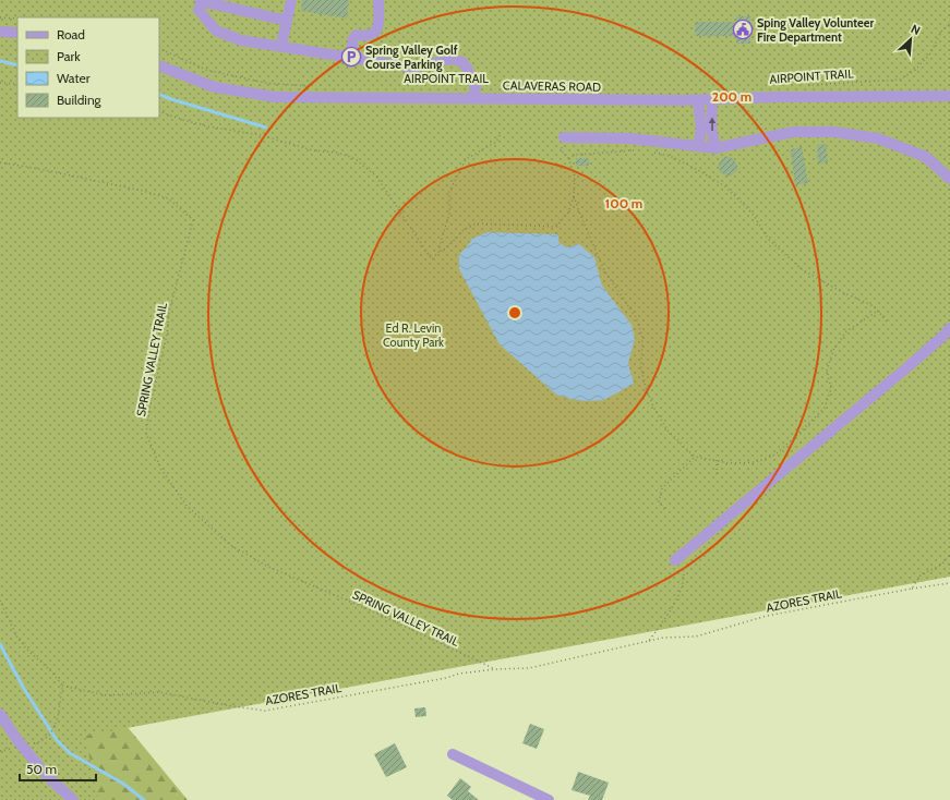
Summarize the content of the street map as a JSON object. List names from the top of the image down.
{
  "streets": {
    "street": ["CALAVERAS ROAD"],
    "path": ["AIRPOINT TRAIL", "SPRING VALLEY TRAIL", "AZORES TRAIL"]
  },
  "crossings": [
    ["SPRING VALLEY TRAIL", "AZORES TRAIL"]
  ],
  "parks": ["Ed R. Levin County Park"],
  "places": {
    "public building": ["Sping Valley Volunteer Fire Department"],
    "parking": ["Spring Valley Golf Course Parking"]
  },
  "legend": [
    "Road",
    "Park",
    "Water",
    "Building"
  ],
  "scale_bar": "50 m",
  "north": "top right",
  "rings": ["200 m", "100 m"]
}
